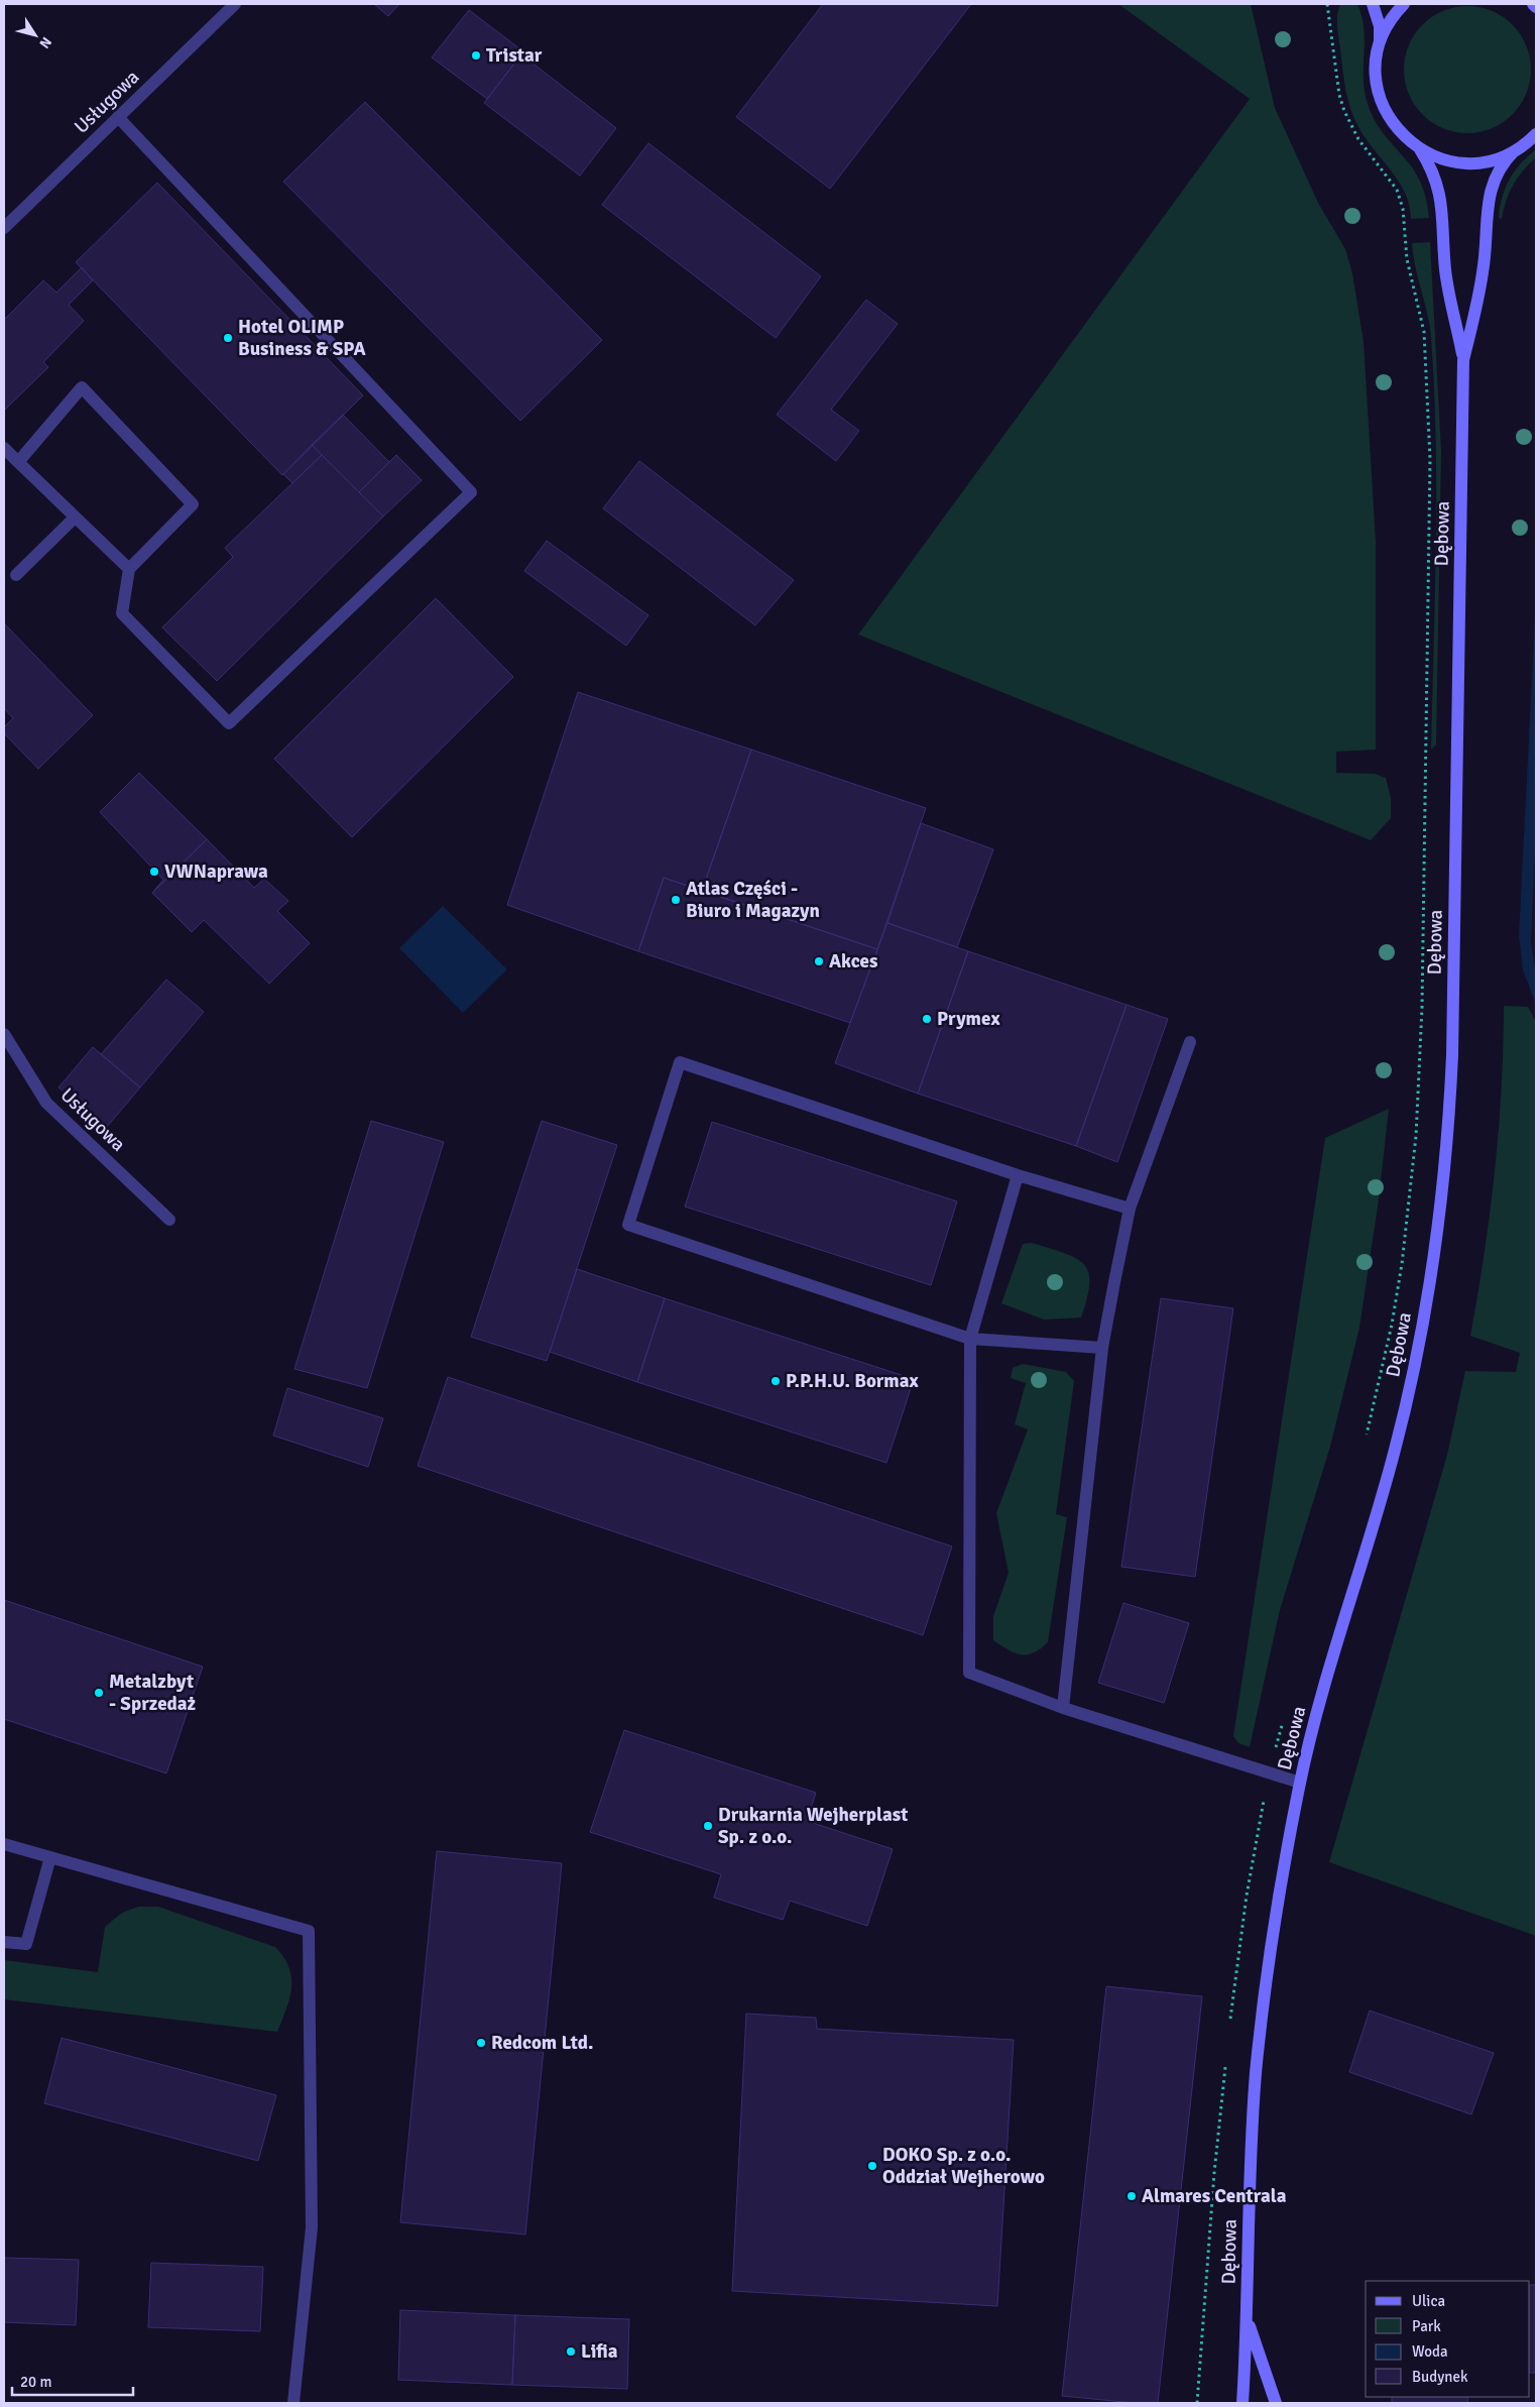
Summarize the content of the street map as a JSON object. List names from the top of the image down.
{
  "streets": {
    "main road": ["Dębowa"],
    "street": ["Usługowa"]
  },
  "places": [
    "Tristar",
    "Hotel OLIMP Business & SPA",
    "VWNaprawa",
    "Atlas Części - Biuro i Magazyn",
    "Akces",
    "Prymex",
    "P.P.H.U. Bormax",
    "Metalzbyt - Sprzedaż",
    "Drukarnia Wejherplast Sp. z o.o.",
    "Redcom Ltd.",
    "DOKO Sp. z o.o. Oddział Wejherowo",
    "Almares Centrala",
    "Lifia"
  ],
  "legend": [
    "Ulica",
    "Park",
    "Woda",
    "Budynek"
  ],
  "scale_bar": "20 m",
  "north": "bottom right"
}
